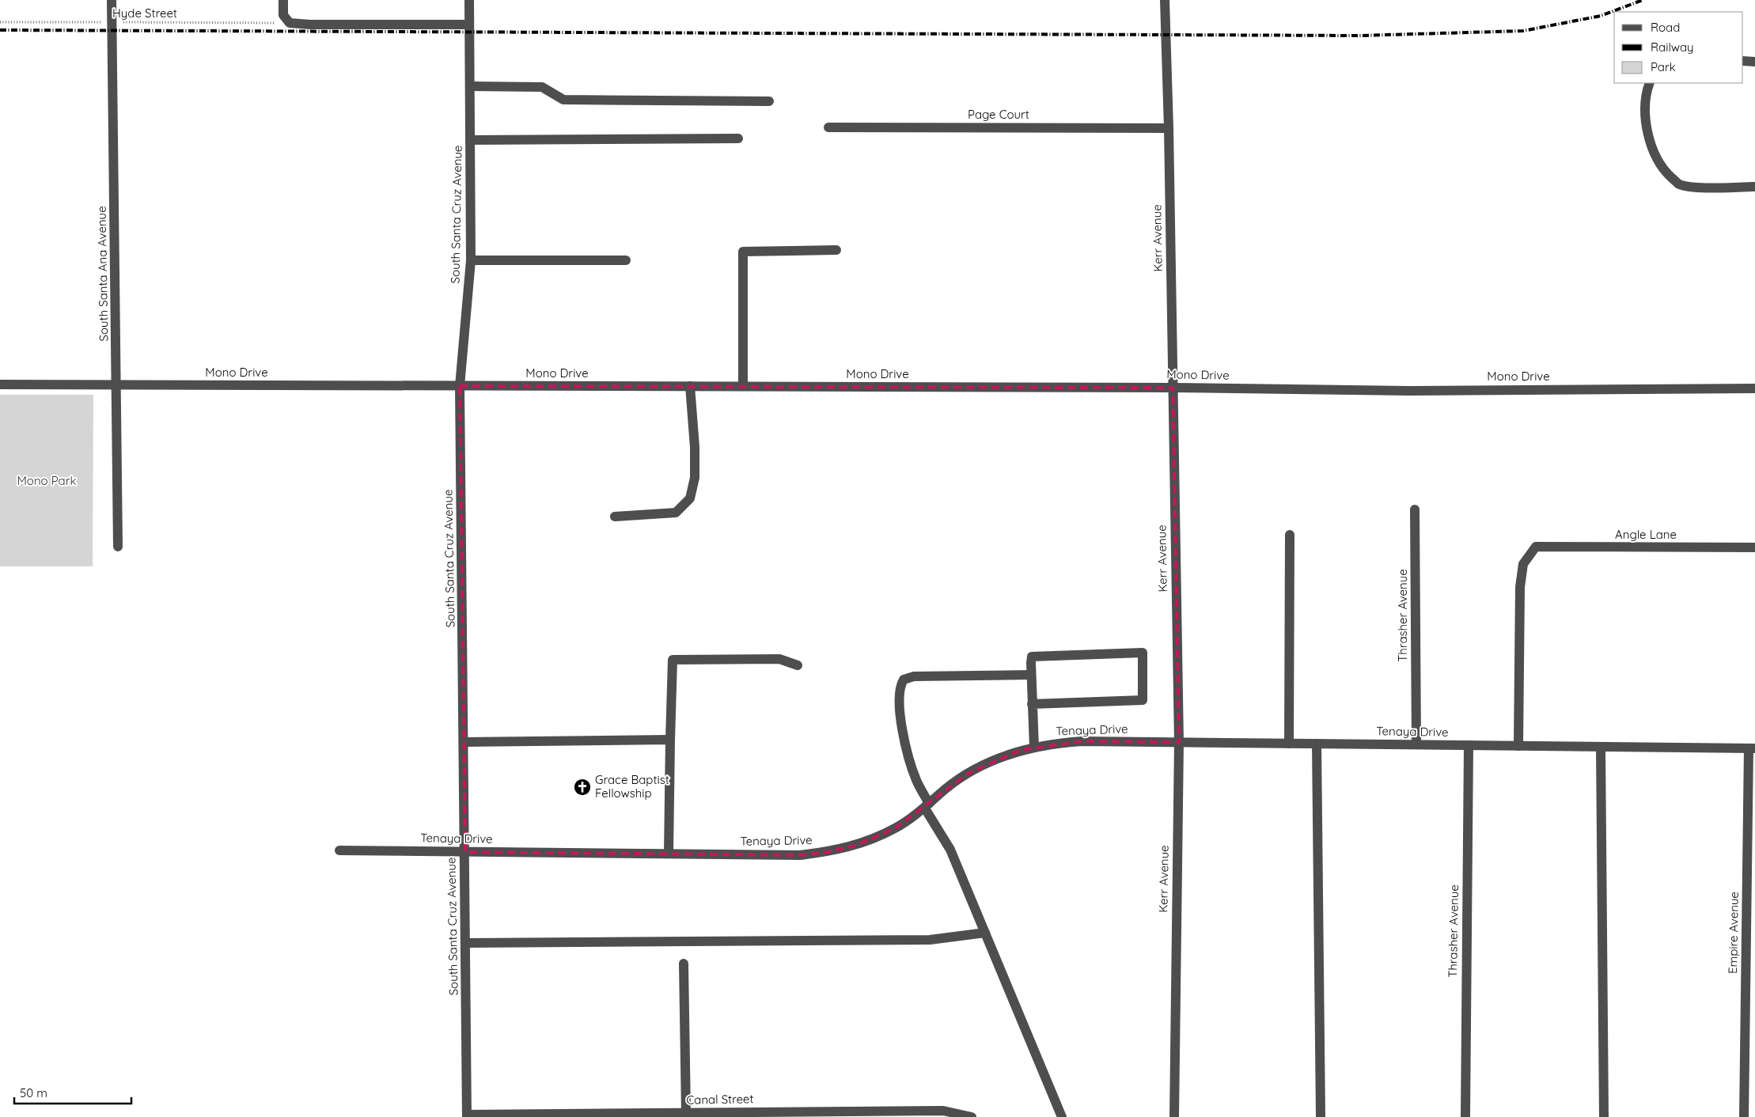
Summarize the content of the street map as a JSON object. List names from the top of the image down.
{
  "streets": {
    "street": [
      "Page Court",
      "South Santa Cruz Avenue",
      "Kerr Avenue",
      "South Santa Ana Avenue",
      "Mono Drive",
      "Angle Lane",
      "Thrasher Avenue",
      "Tenaya Drive",
      "Empire Avenue",
      "Canal Street"
    ],
    "path": ["Hyde Street"]
  },
  "crossings": [
    ["Hyde Street", "South Santa Ana Avenue"],
    ["Page Court", "Kerr Avenue"],
    ["South Santa Cruz Avenue", "Mono Drive"],
    ["South Santa Cruz Avenue", "Tenaya Drive"],
    ["South Santa Cruz Avenue", "Canal Street"],
    ["Kerr Avenue", "Mono Drive"],
    ["Kerr Avenue", "Tenaya Drive"],
    ["South Santa Ana Avenue", "Mono Drive"],
    ["Angle Lane", "Tenaya Drive"],
    ["Thrasher Avenue", "Tenaya Drive"],
    ["Tenaya Drive", "Empire Avenue"]
  ],
  "parks": ["Mono Park"],
  "places": {
    "church": ["Grace Baptist Fellowship"]
  },
  "legend": ["Road", "Railway", "Park"],
  "scale_bar": "50 m"
}
